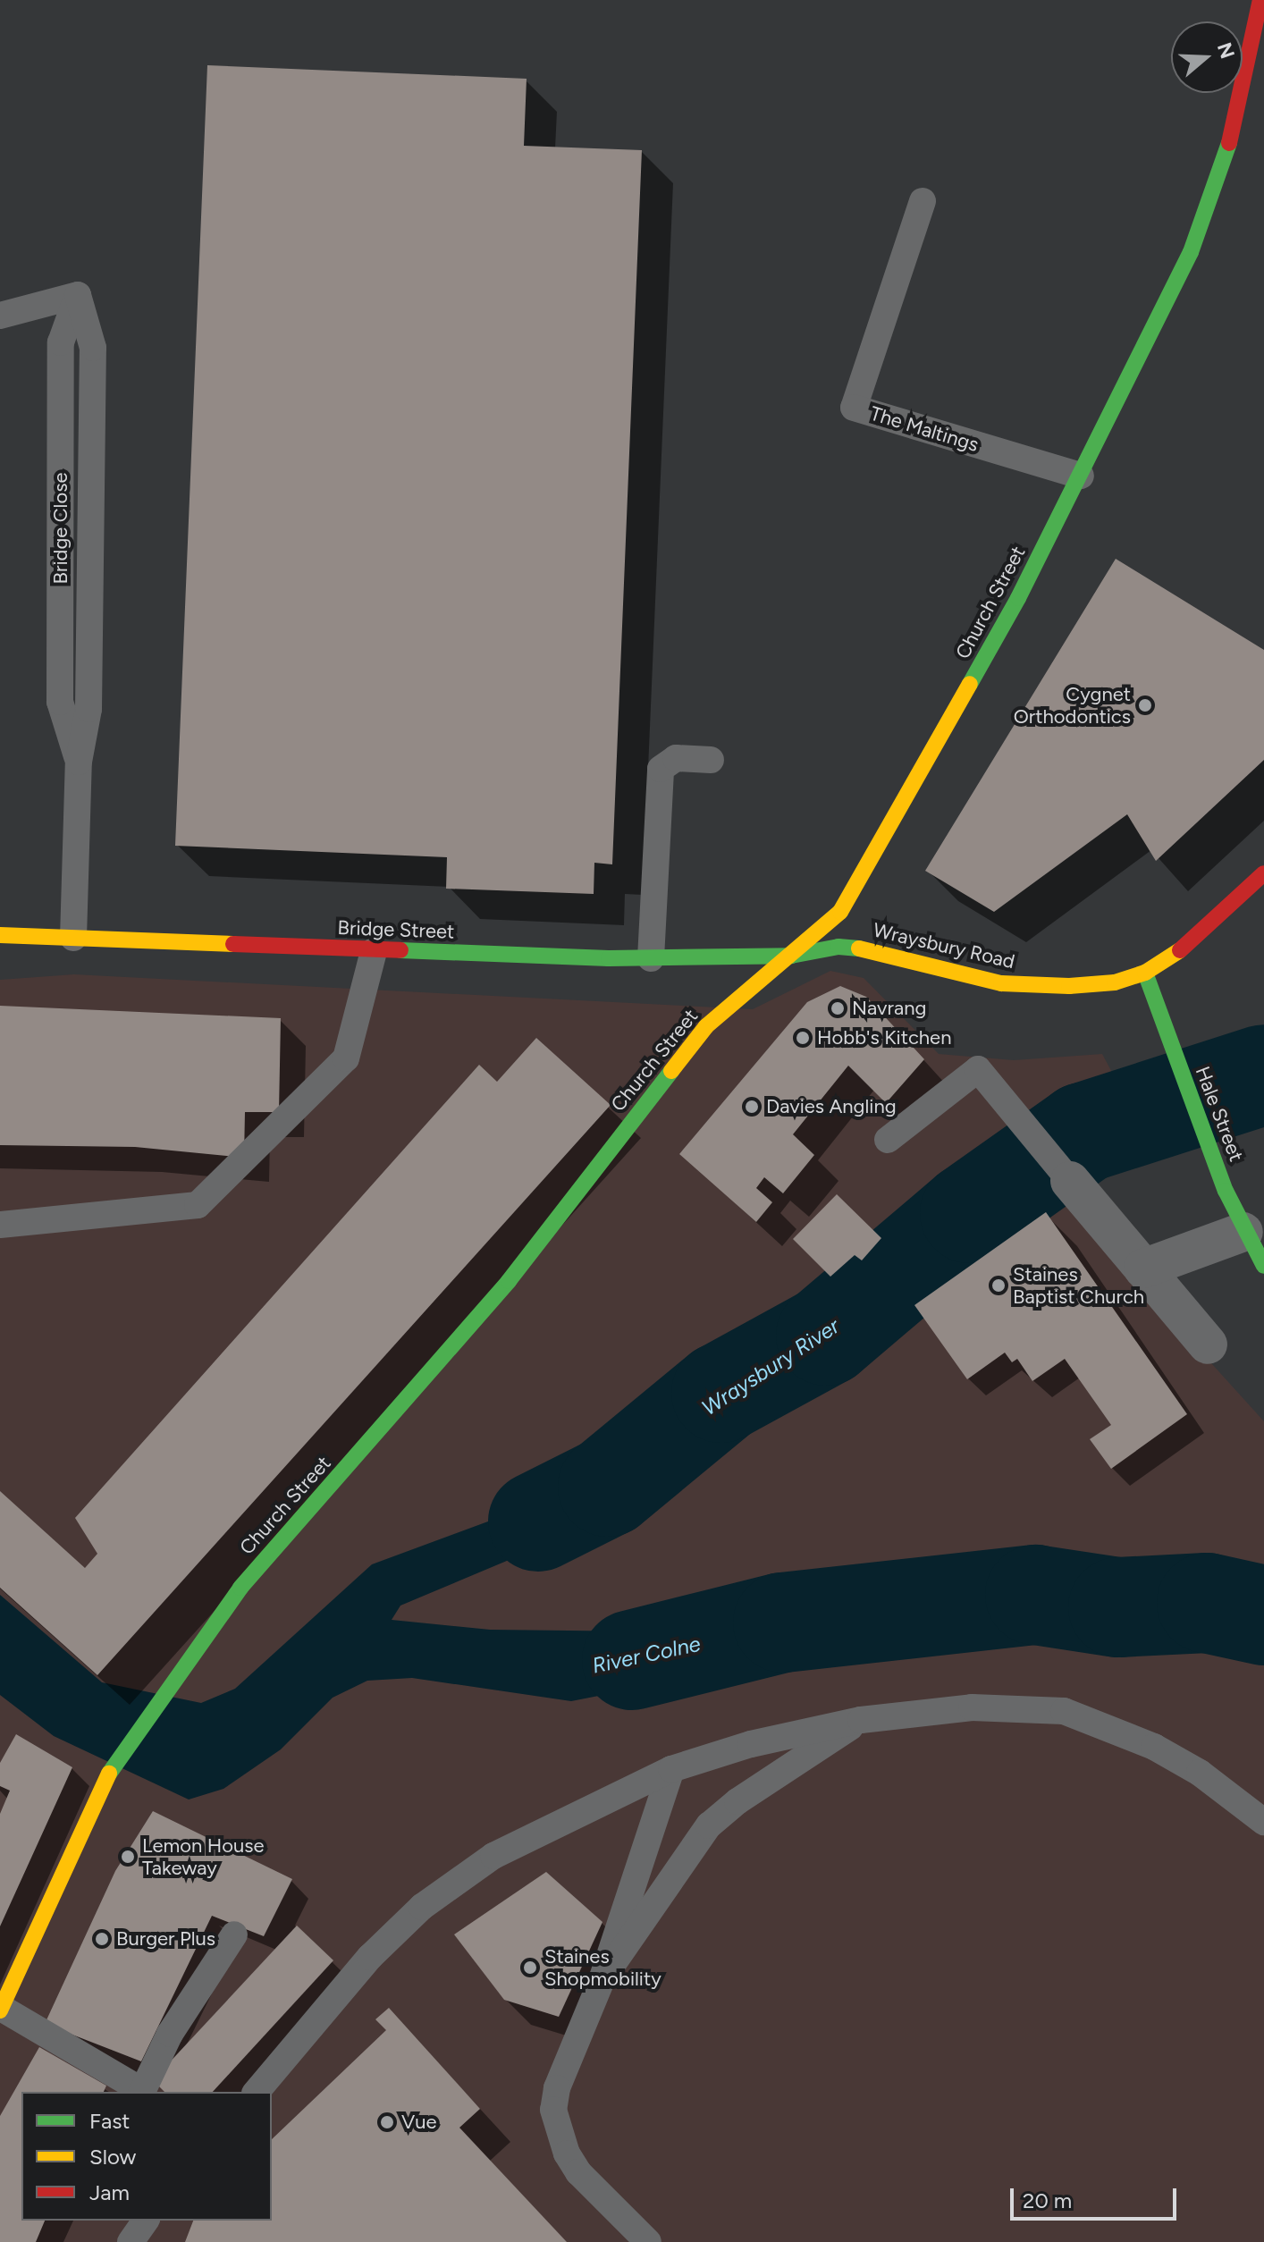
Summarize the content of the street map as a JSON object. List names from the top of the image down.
{
  "streets": {
    "main road": [
      "Church Street",
      "Bridge Street",
      "Wraysbury Road",
      "Hale Street"
    ],
    "lane": ["The Maltings", "Bridge Close"]
  },
  "crossings": [
    ["The Maltings", "Church Street"],
    ["Bridge Close", "Bridge Street"],
    ["Church Street", "Bridge Street"],
    ["Church Street", "Wraysbury Road"],
    ["Bridge Street", "Wraysbury Road"],
    ["Wraysbury Road", "Hale Street"]
  ],
  "water": ["Wraysbury River", "River Colne"],
  "places": [
    "Cygnet Orthodontics",
    "Navrang",
    "Hobb's Kitchen",
    "Davies Angling",
    "Staines Baptist Church",
    "Lemon House Takeway",
    "Burger Plus",
    "Staines Shopmobility",
    "Vue"
  ],
  "legend": ["Fast", "Slow", "Jam"],
  "scale_bar": "20 m",
  "north": "right"
}
